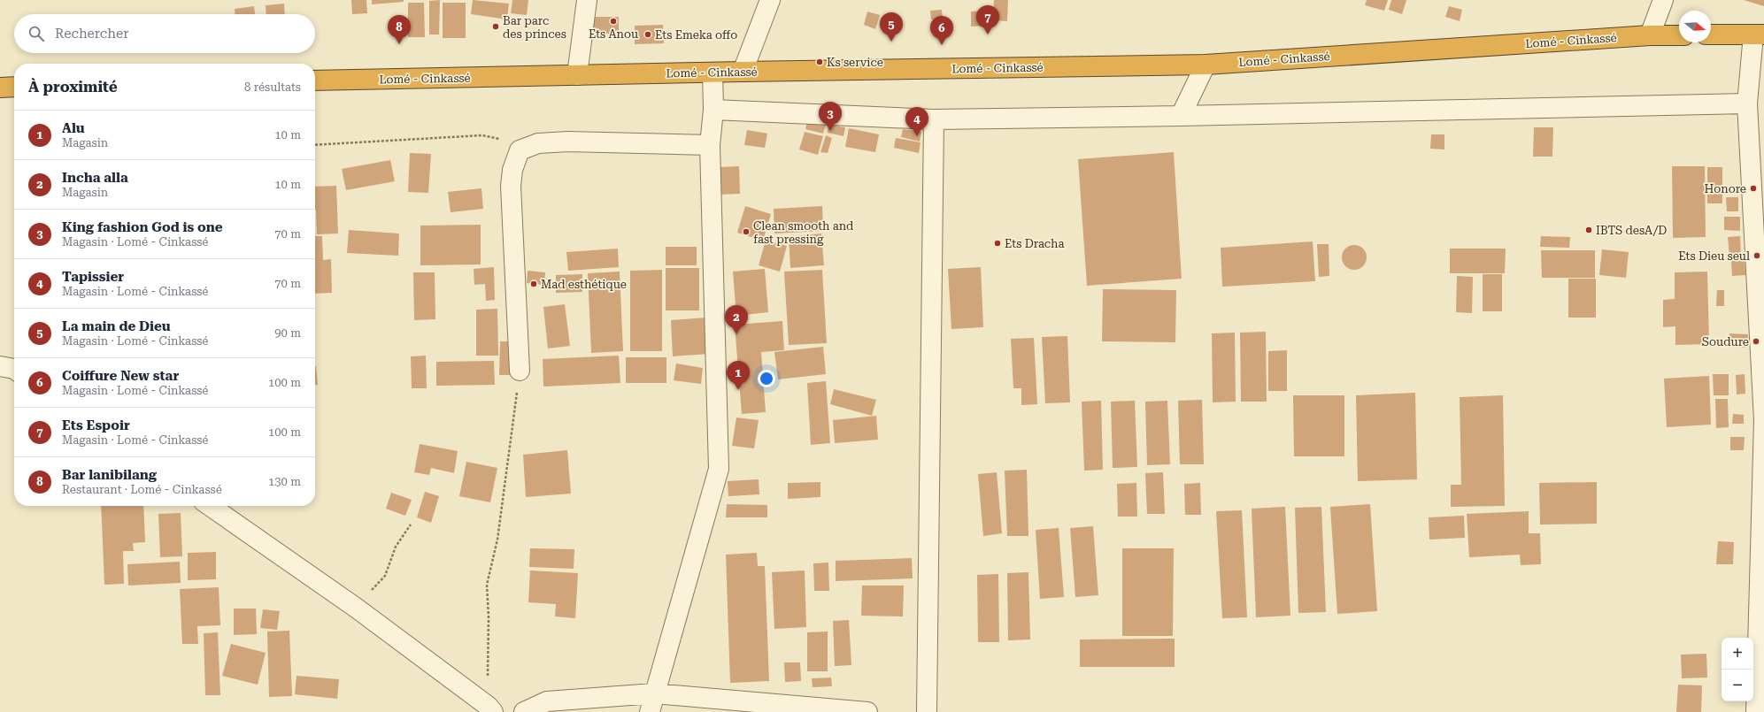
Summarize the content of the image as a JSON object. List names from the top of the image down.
{
  "streets": {
    "highway": ["Lomé - Cinkassé"]
  },
  "places": [
    "Ets Anou",
    "Bar parc des princes",
    "Ets Emeka offo",
    "Ks service",
    "Honore",
    "IBTS desA/D",
    "Clean smooth and fast pressing",
    "Ets Dracha",
    "Ets Dieu seul",
    "Mad esthétique",
    "Soudure"
  ],
  "north": "right",
  "page": {
    "pins": [
      "7",
      "5",
      "8",
      "6",
      "3",
      "4",
      "2",
      "1"
    ],
    "search": "Rechercher",
    "heading": ["À proximité", "8 résultats"],
    "list": [
      {
        "mark": "1",
        "name": "Alu",
        "note": "Magasin",
        "value": "10 m"
      },
      {
        "mark": "2",
        "name": "Incha alla",
        "note": "Magasin",
        "value": "10 m"
      },
      {
        "mark": "3",
        "name": "King fashion God is one",
        "note": "Magasin · Lomé - Cinkassé",
        "value": "70 m"
      },
      {
        "mark": "4",
        "name": "Tapissier",
        "note": "Magasin · Lomé - Cinkassé",
        "value": "70 m"
      },
      {
        "mark": "5",
        "name": "La main de Dieu",
        "note": "Magasin · Lomé - Cinkassé",
        "value": "90 m"
      },
      {
        "mark": "6",
        "name": "Coiffure New star",
        "note": "Magasin · Lomé - Cinkassé",
        "value": "100 m"
      },
      {
        "mark": "7",
        "name": "Ets Espoir",
        "note": "Magasin · Lomé - Cinkassé",
        "value": "100 m"
      },
      {
        "mark": "8",
        "name": "Bar lanibilang",
        "note": "Restaurant · Lomé - Cinkassé",
        "value": "130 m"
      }
    ],
    "map_buttons": ["+", "−"]
  }
}
